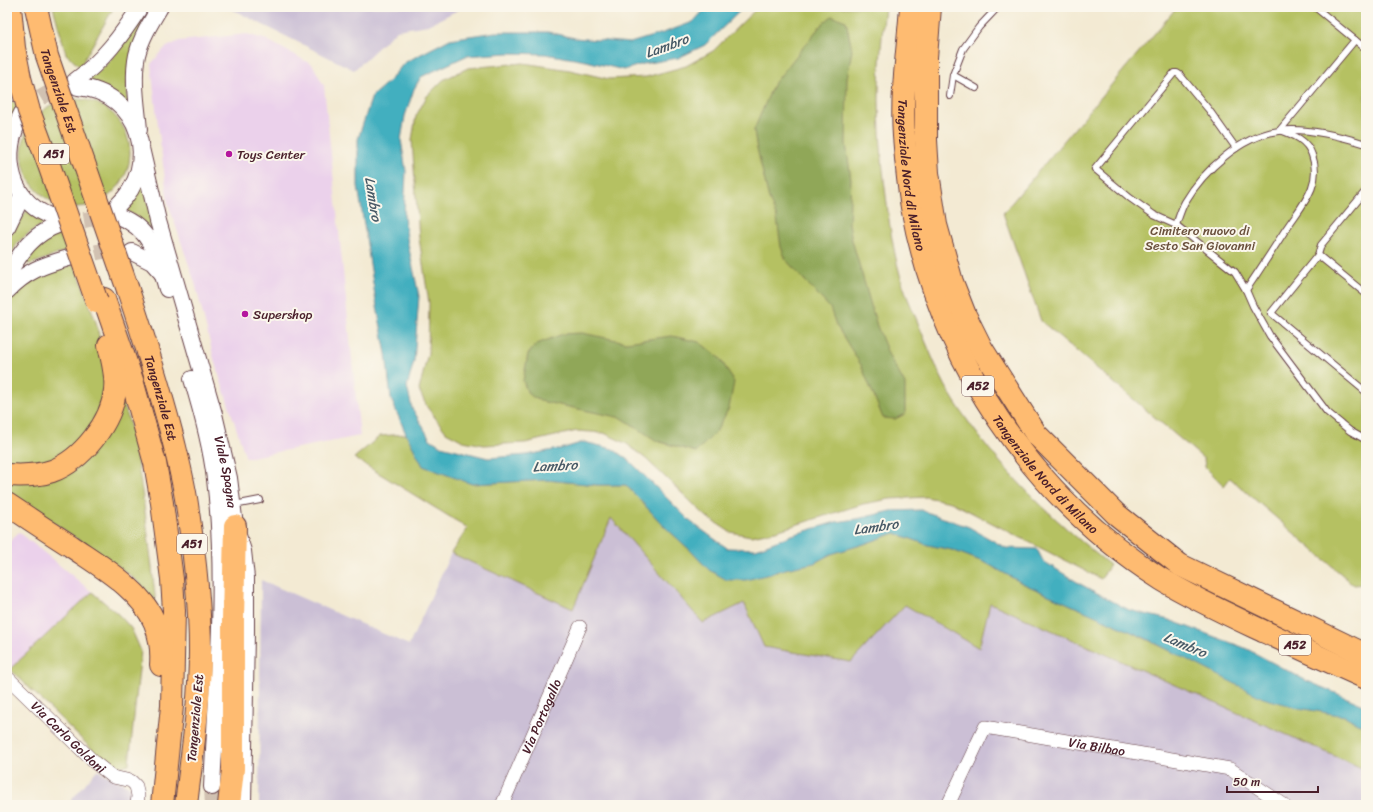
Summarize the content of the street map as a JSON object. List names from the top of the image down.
{
  "streets": {
    "highway": [
      "Tangenziale Est",
      "A51",
      "Tangenziale Nord di Milano",
      "A52"
    ],
    "street": [
      "Viale Spagna",
      "Via Portogallo",
      "Via Carlo Goldoni",
      "Via Bilbao"
    ]
  },
  "water": ["Lambro"],
  "parks": ["Cimitero nuovo di Sesto San Giovanni"],
  "places": ["Toys Center", "Supershop"],
  "scale_bar": "50 m"
}
